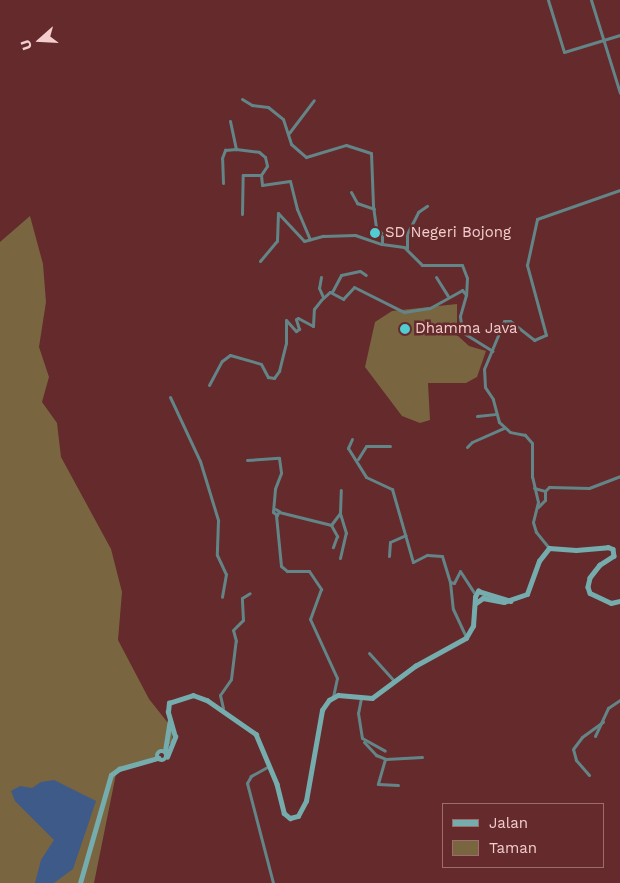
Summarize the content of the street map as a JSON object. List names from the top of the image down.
{
  "places": ["SD Negeri Bojong", "Dhamma Java"],
  "legend": ["Jalan", "Taman"],
  "north": "left"
}
